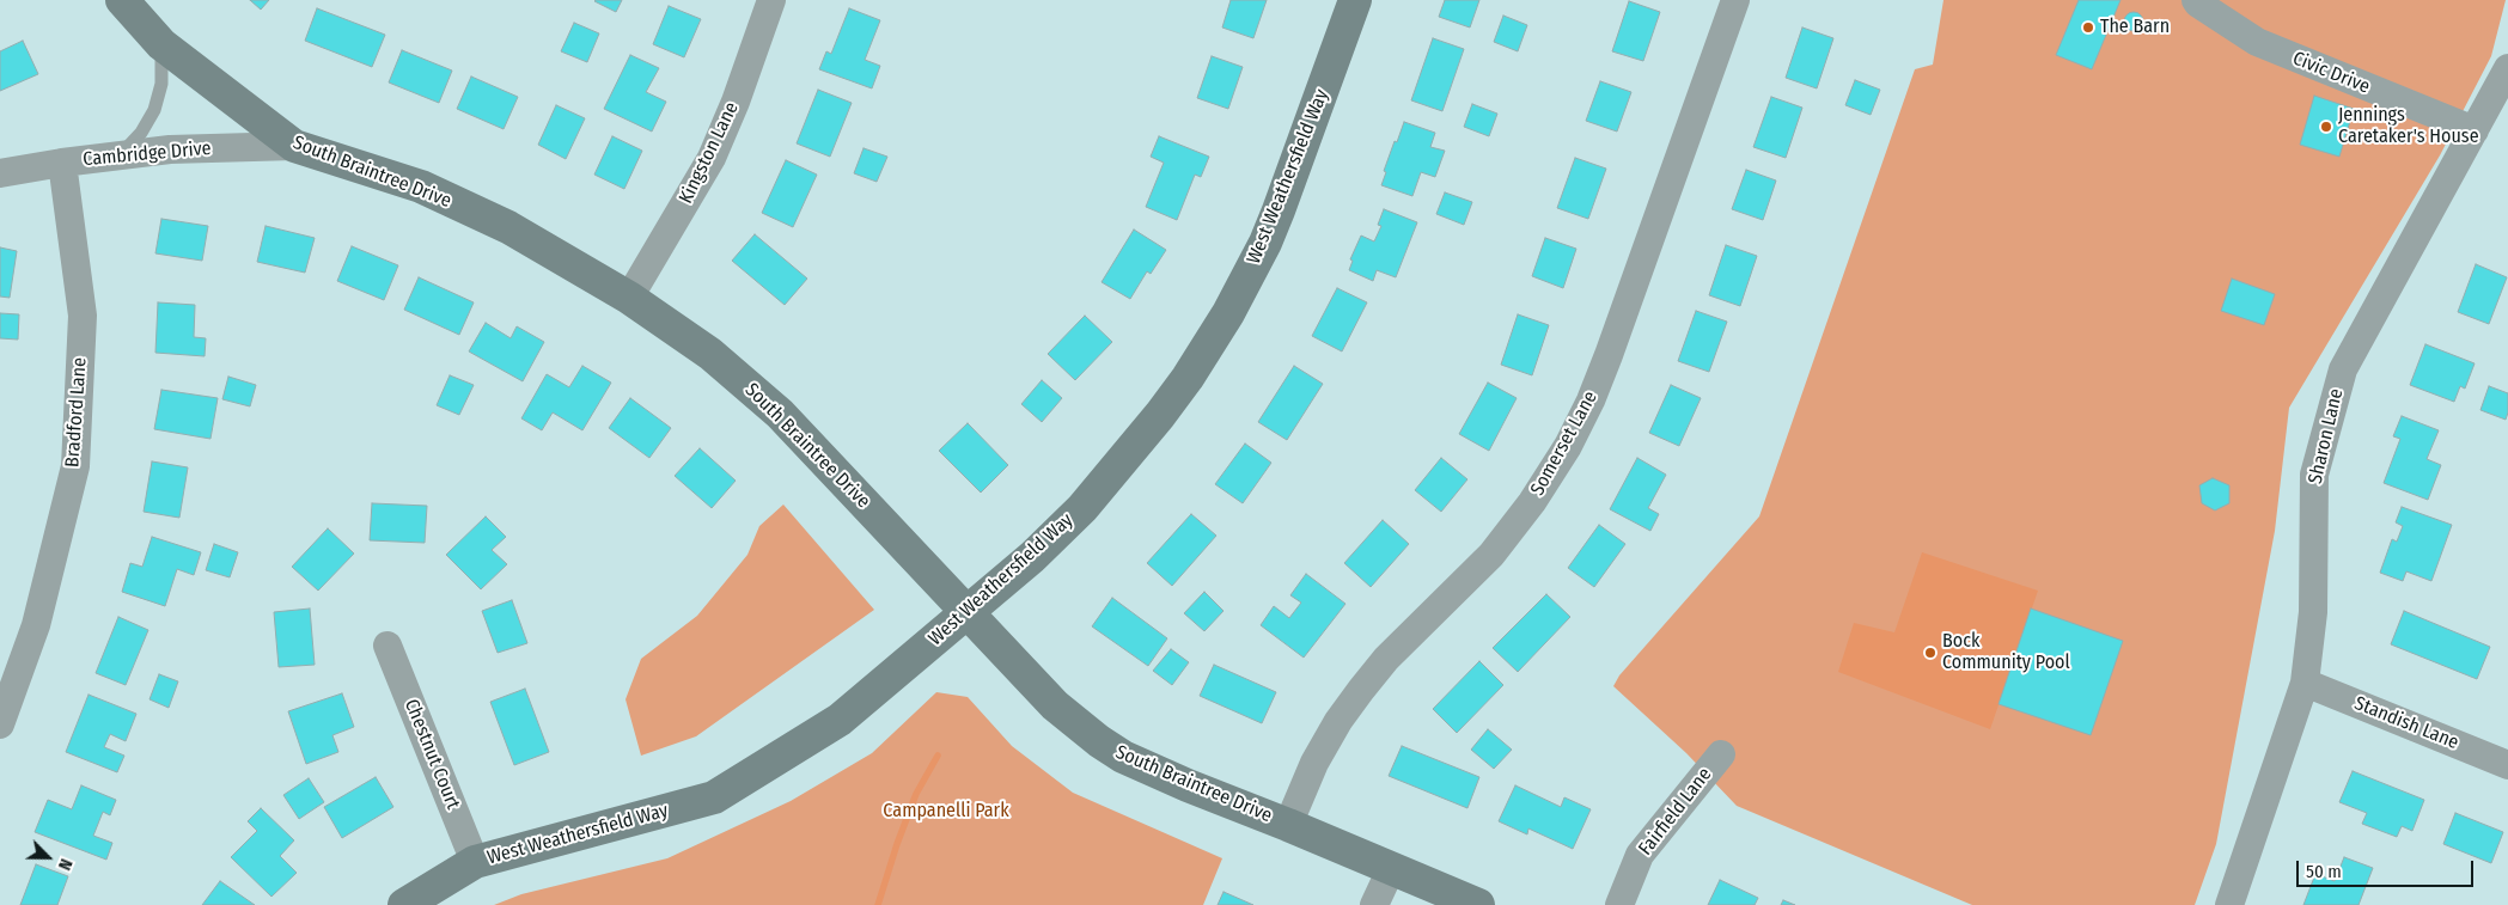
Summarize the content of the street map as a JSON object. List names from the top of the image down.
{
  "streets": {
    "street": [
      "Civic Drive",
      "Kingston Lane",
      "Cambridge Drive",
      "South Braintree Drive",
      "West Weathersfield Way",
      "Bradford Lane",
      "Sharon Lane",
      "Somerset Lane",
      "Standish Lane",
      "Chestnut Court",
      "Fairfield Lane"
    ]
  },
  "crossings": [
    ["Civic Drive", "Sharon Lane"],
    ["Kingston Lane", "South Braintree Drive"],
    ["Cambridge Drive", "South Braintree Drive"],
    ["Cambridge Drive", "Bradford Lane"],
    ["South Braintree Drive", "West Weathersfield Way"],
    ["South Braintree Drive", "Somerset Lane"],
    ["West Weathersfield Way", "Chestnut Court"],
    ["Sharon Lane", "Standish Lane"]
  ],
  "parks": ["Campanelli Park"],
  "places": ["The Barn", "Jennings Caretaker's House", "Bock Community Pool"],
  "scale_bar": "50 m",
  "north": "bottom right"
}
